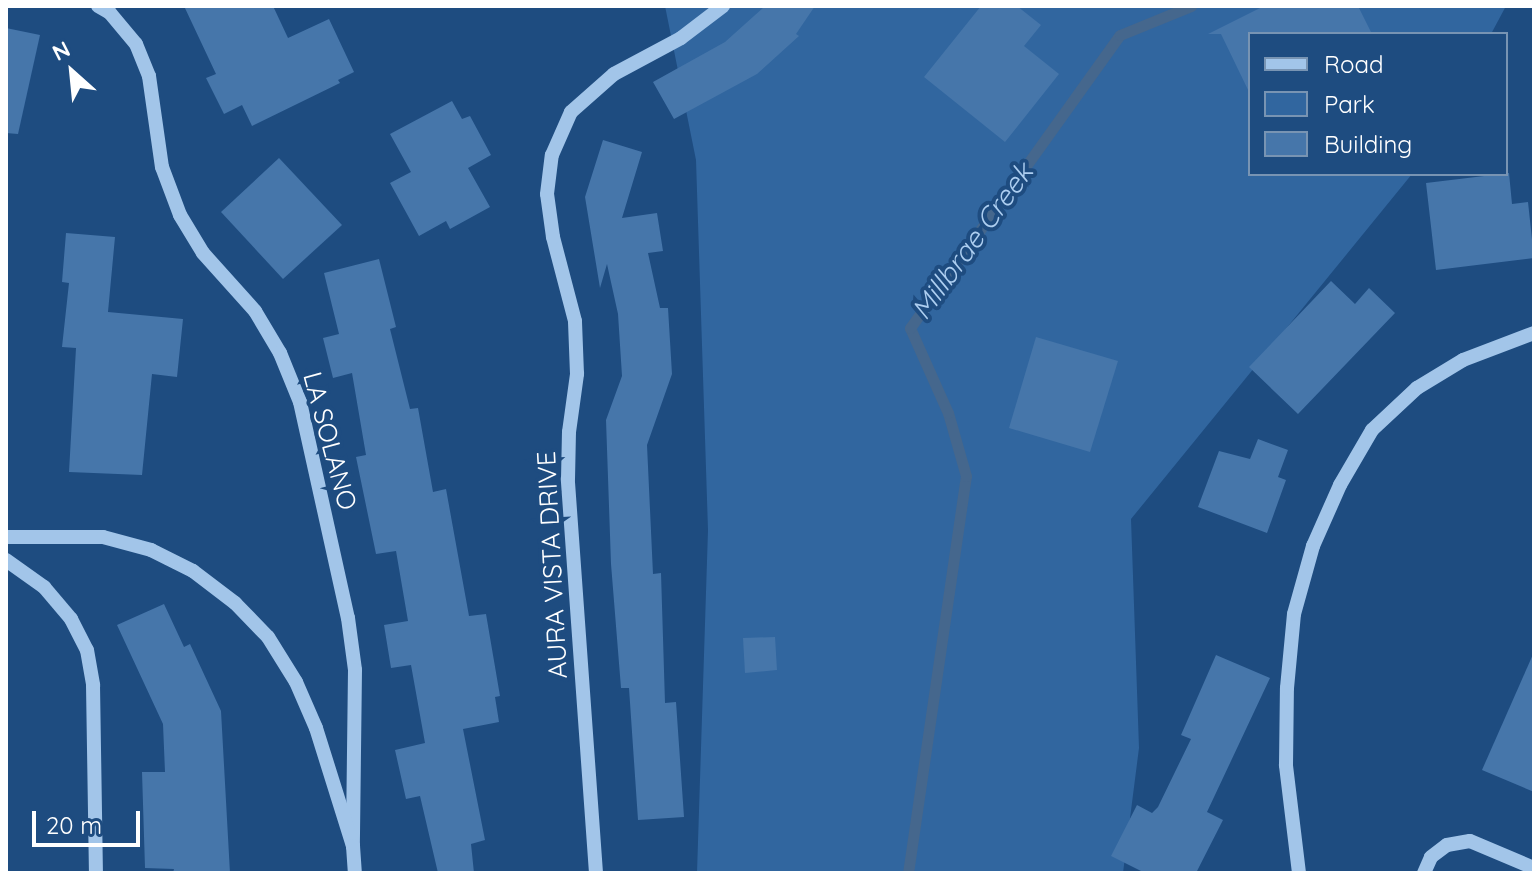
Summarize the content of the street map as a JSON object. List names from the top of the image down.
{
  "streets": {
    "street": ["LA SOLANO", "AURA VISTA DRIVE"]
  },
  "water": ["Millbrae Creek"],
  "legend": ["Road", "Park", "Building"],
  "scale_bar": "20 m",
  "north": "top left"
}
